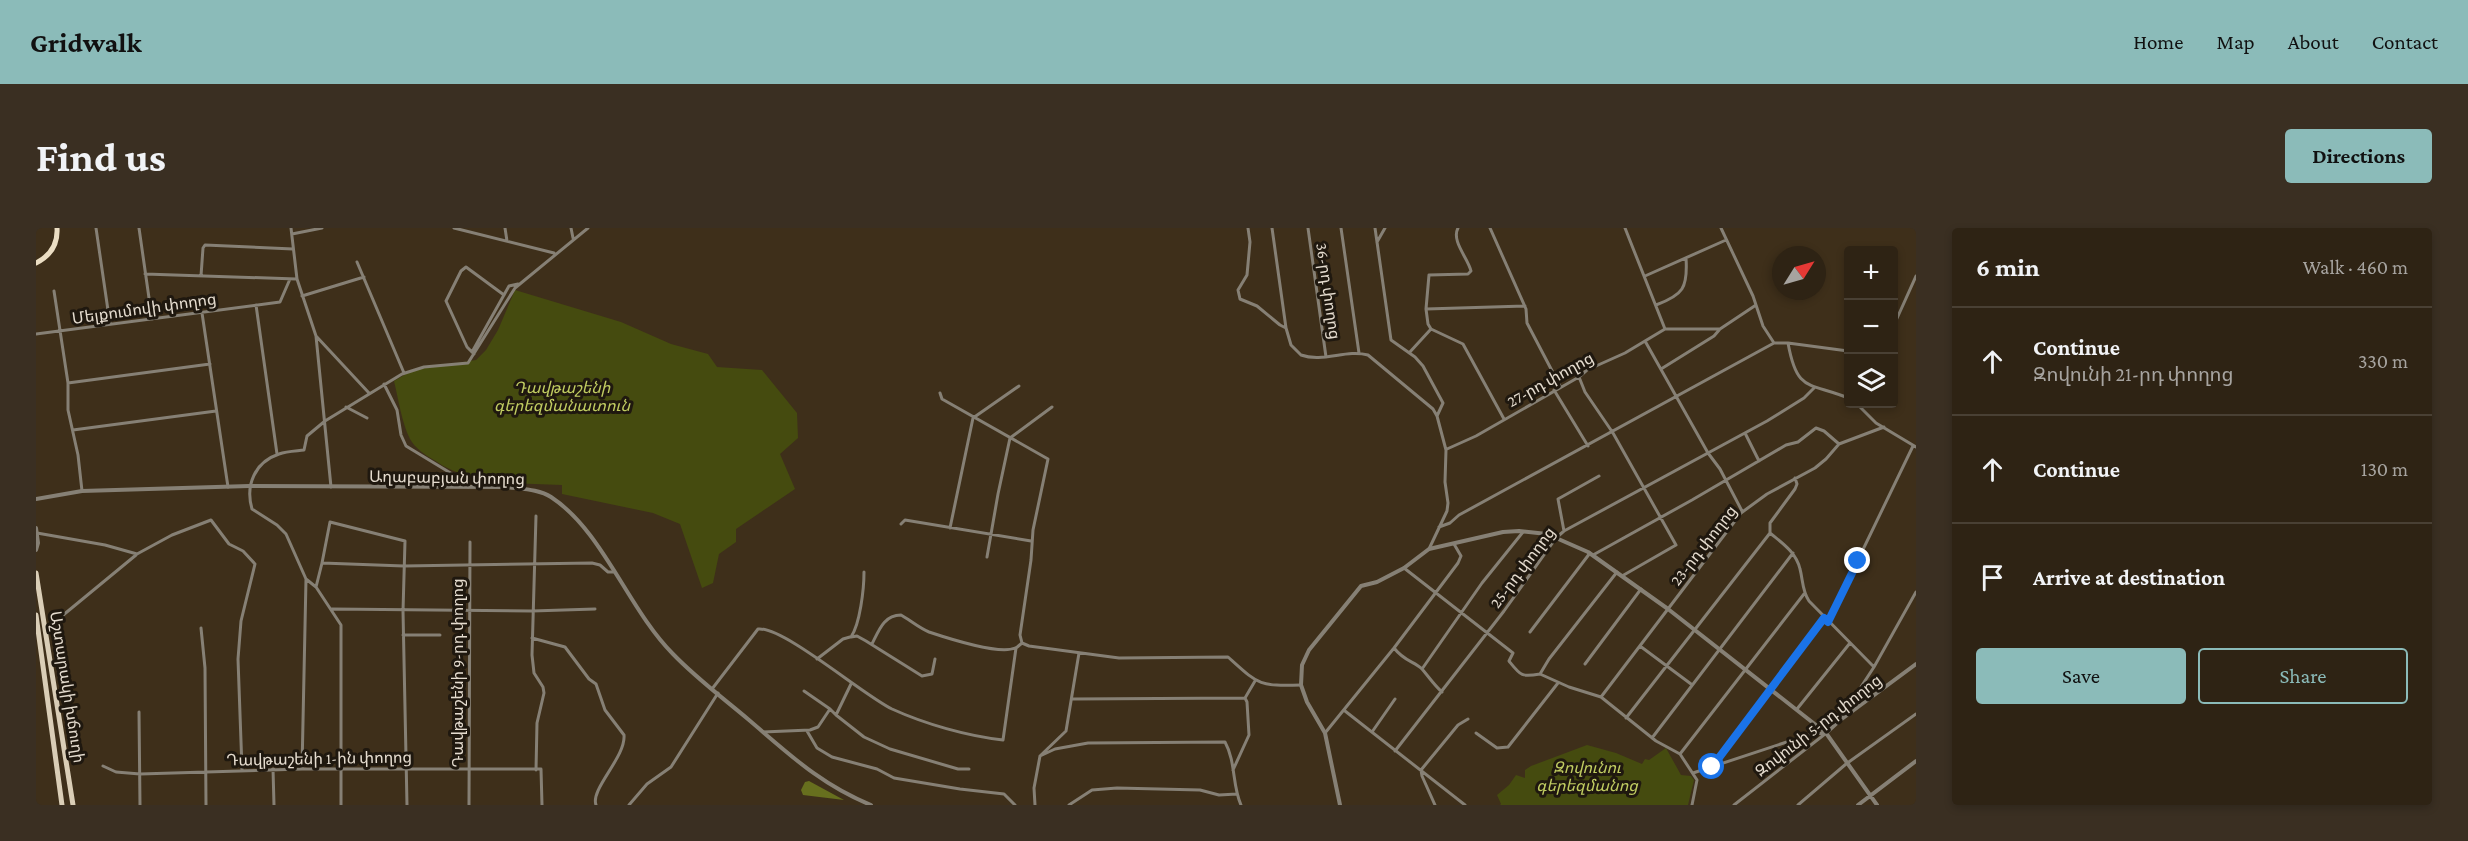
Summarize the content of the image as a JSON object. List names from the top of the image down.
{
  "streets": {
    "main road": ["Աշտարակի խճուղի"],
    "street": [
      "36-րդ փողոց",
      "Մելքումովի փողոց",
      "27-րդ փողոց",
      "Աղաբաբյան փողոց",
      "23-րդ փողոց",
      "25-րդ փողոց",
      "Դավթաշենի 9-րդ փողոց",
      "Զովունի 5-րդ փողոց",
      "Դավթաշենի 1-ին փողոց"
    ]
  },
  "crossings": [
    ["Դավթաշենի 9-րդ փողոց", "Դավթաշենի 1-ին փողոց"]
  ],
  "parks": ["Դավթաշենի գերեզմանատուն", "Զովունու գերեզմանոց"],
  "north": "top right",
  "page": {
    "header": "Gridwalk",
    "nav": [
      "Home",
      "Map",
      "About",
      "Contact"
    ],
    "buttons": [
      "Directions",
      ["Save", "Share"]
    ],
    "title": "Find us",
    "heading": ["6 min", "Walk · 460 m"],
    "map_buttons": ["+", "−"],
    "list": [
      ["Continue", "Զովունի 21-րդ փողոց", "330 m"],
      ["Continue", "130 m"],
      "Arrive at destination"
    ]
  }
}
